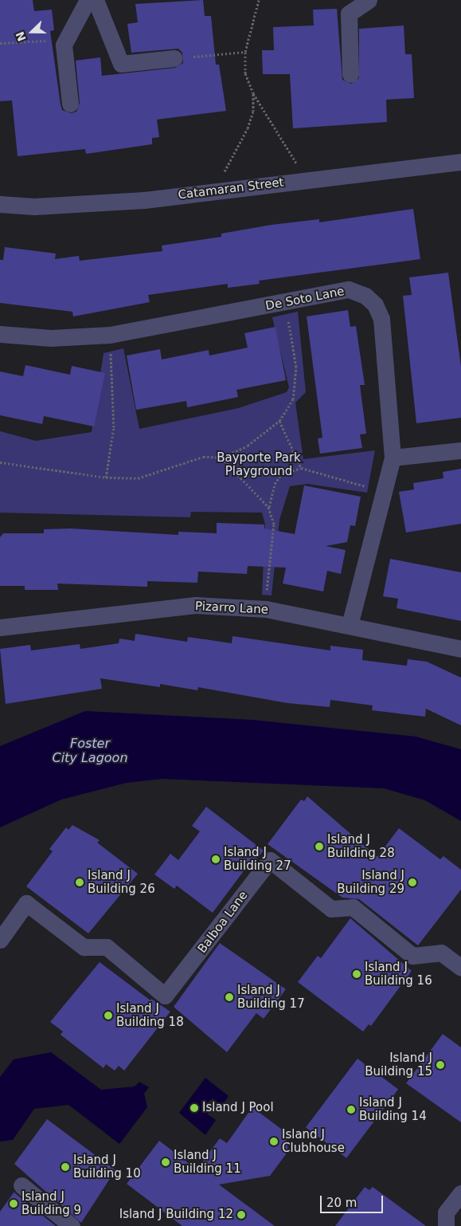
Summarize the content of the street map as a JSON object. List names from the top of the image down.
{
  "streets": {
    "street": [
      "Catamaran Street",
      "De Soto Lane",
      "Pizarro Lane",
      "Balboa Lane"
    ]
  },
  "crossings": [
    ["De Soto Lane", "Pizarro Lane"]
  ],
  "water": ["Foster City Lagoon"],
  "parks": ["Bayporte Park Playground"],
  "places": [
    "Island J Building 28",
    "Island J Building 27",
    "Island J Building 26",
    "Island J Building 29",
    "Island J Building 16",
    "Island J Building 17",
    "Island J Building 18",
    "Island J Building 15",
    "Island J Pool",
    "Island J Building 14",
    "Island J Clubhouse",
    "Island J Building 11",
    "Island J Building 10",
    "Island J Building 9",
    "Island J Building 12"
  ],
  "scale_bar": "20 m",
  "north": "left"
}
